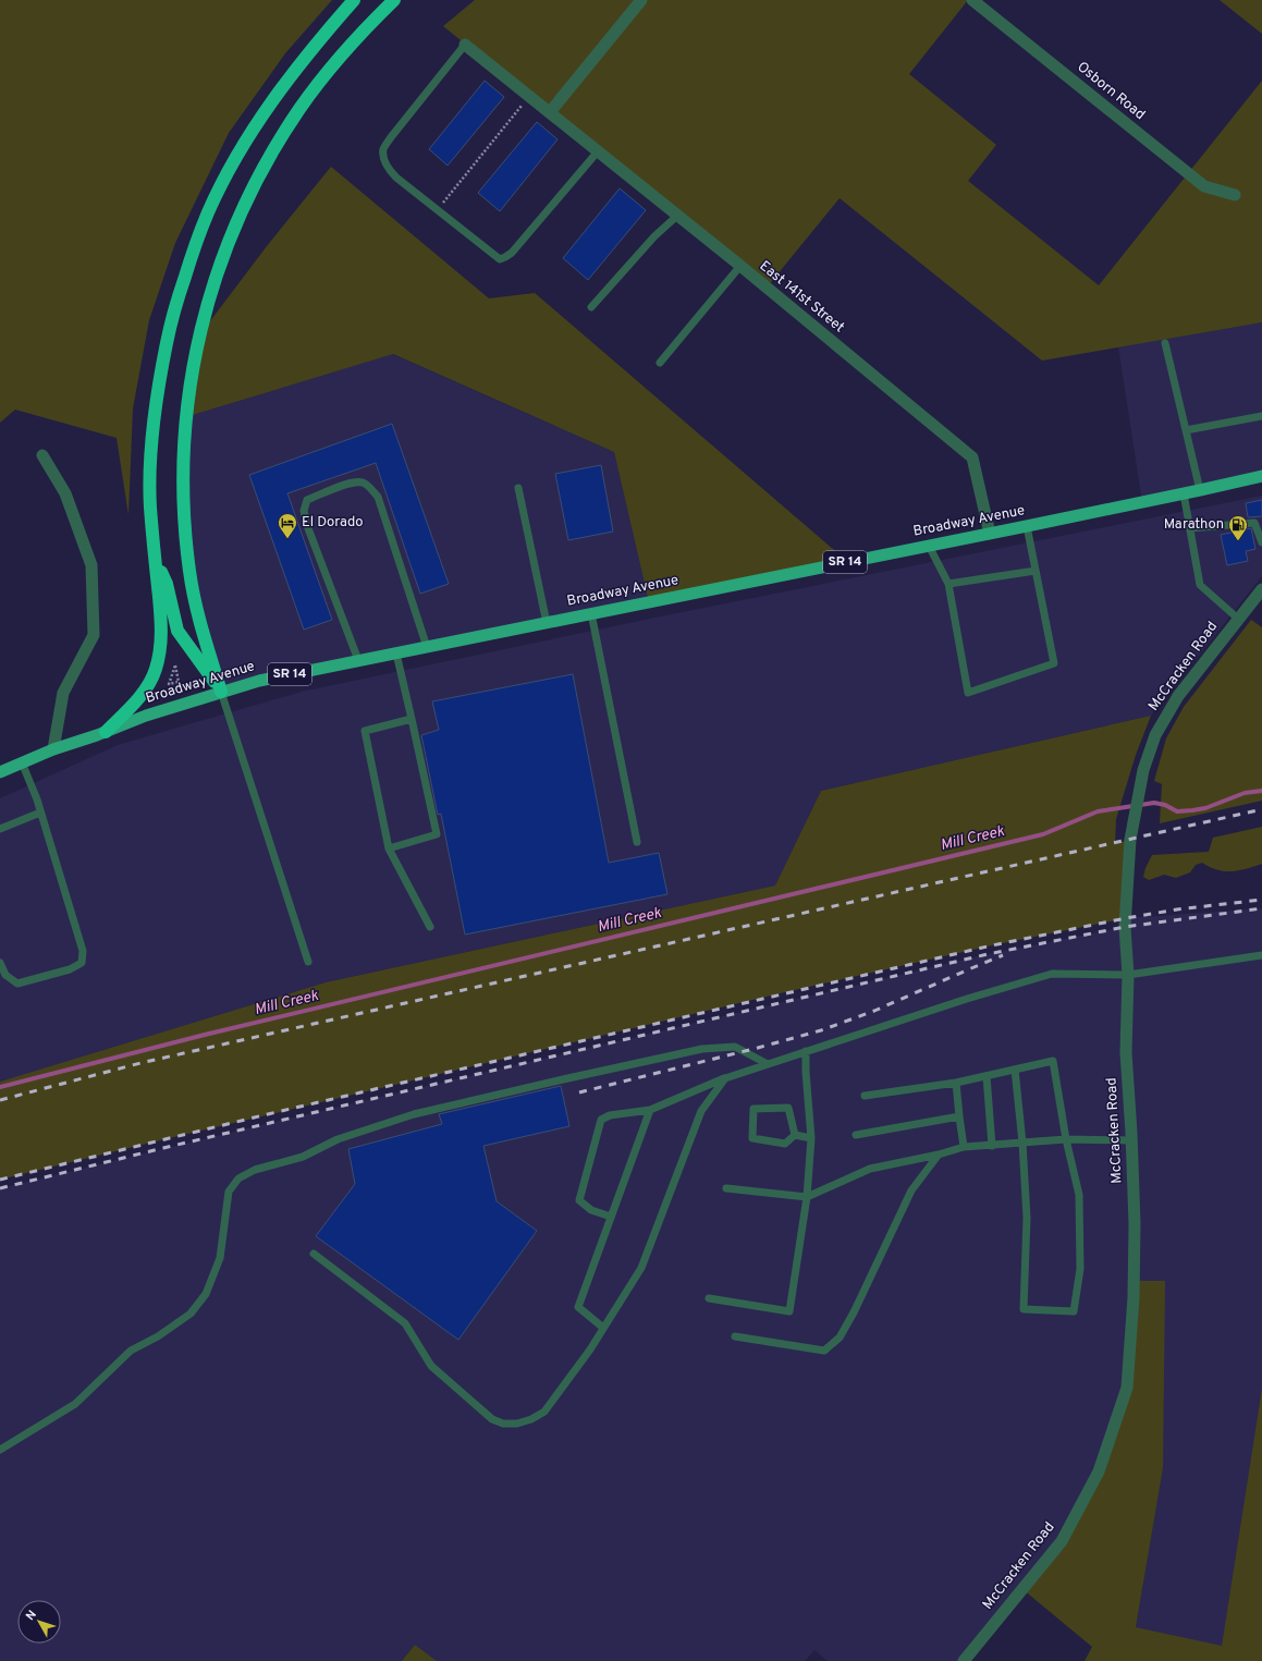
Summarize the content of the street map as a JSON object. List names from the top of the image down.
{
  "streets": {
    "main road": ["Broadway Avenue", "SR 14"],
    "street": ["Osborn Road", "East 141st Street", "McCracken Road"]
  },
  "crossings": [
    ["East 141st Street", "Broadway Avenue"]
  ],
  "water": ["Mill Creek"],
  "places": {
    "hotel": ["El Dorado"],
    "fuel station": ["Marathon"]
  },
  "north": "top left"
}
